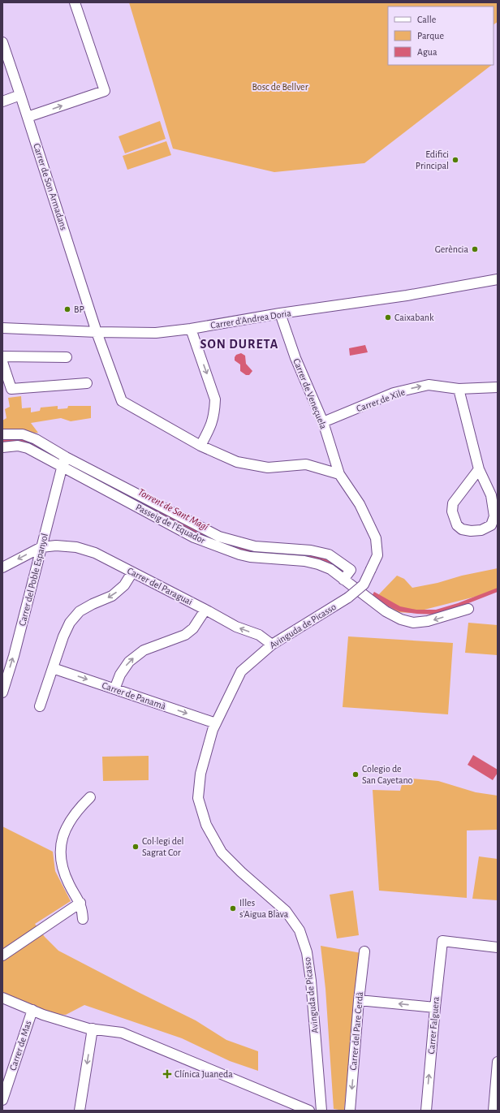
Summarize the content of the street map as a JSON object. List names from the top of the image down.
{
  "streets": {
    "street": [
      "Carrer de Son Armadans",
      "Carrer d'Andrea Doria",
      "Carrer de Veneçuela",
      "Carrer de Xile",
      "Passeig de l'Equador",
      "Carrer del Poble Espanyol",
      "Carrer del Paraguai",
      "Avinguda de Picasso",
      "Carrer de Panamà",
      "Carrer Falguera",
      "Carrer del Pare Cerdà",
      "Carrer de Mas"
    ]
  },
  "crossings": [
    ["Carrer de Son Armadans", "Carrer d'Andrea Doria"],
    ["Carrer d'Andrea Doria", "Carrer de Veneçuela"],
    ["Carrer de Veneçuela", "Carrer de Xile"],
    ["Carrer de Veneçuela", "Avinguda de Picasso"],
    ["Passeig de l'Equador", "Carrer del Poble Espanyol"],
    ["Carrer del Poble Espanyol", "Carrer del Paraguai"],
    ["Carrer del Paraguai", "Avinguda de Picasso"],
    ["Avinguda de Picasso", "Carrer de Panamà"]
  ],
  "one_way": [
    "Carrer de Xile",
    "Carrer del Poble Espanyol",
    "Carrer de Panamà",
    "Carrer del Pare Cerdà"
  ],
  "districts": ["SON DURETA"],
  "water": ["Torrent de Sant Magí"],
  "parks": ["Bosc de Bellver"],
  "places": {
    "other": [
      "Edifici Principal",
      "Gerència",
      "BP",
      "Caixabank",
      "Colegio de San Cayetano",
      "Col·legi del Sagrat Cor",
      "Illes s'Aigua Blava"
    ],
    "health": ["Clínica Juaneda"]
  },
  "legend": ["Calle", "Parque", "Agua"]
}
